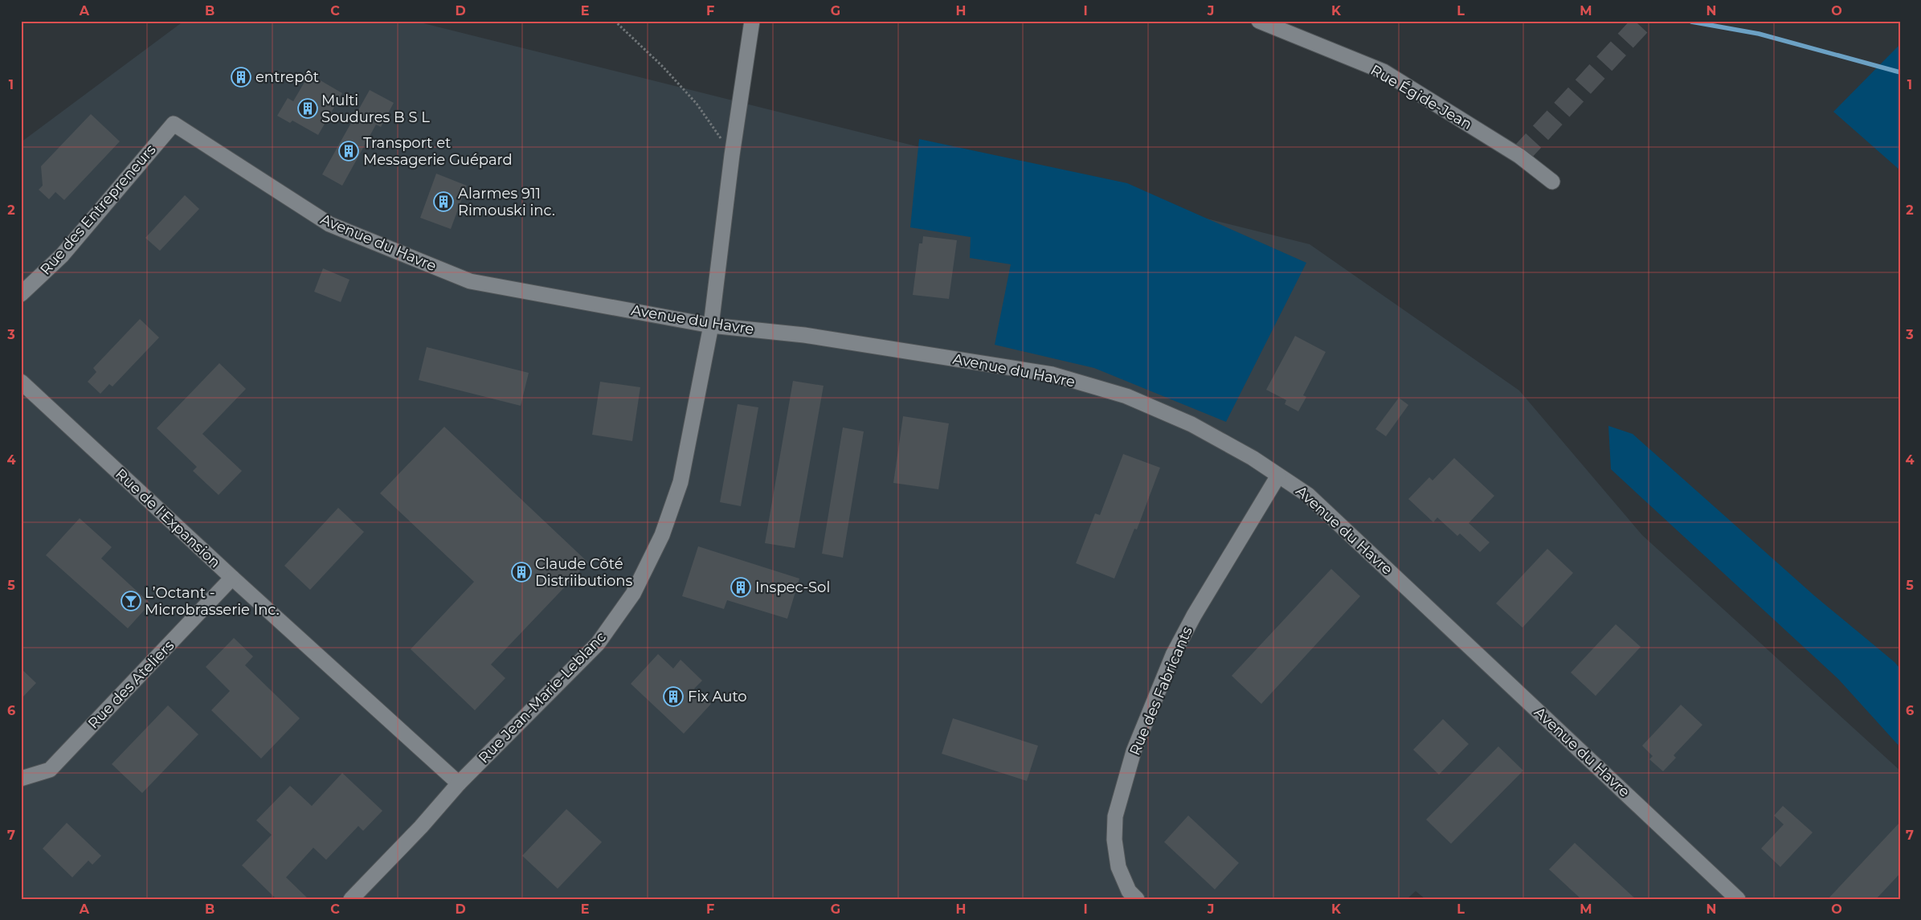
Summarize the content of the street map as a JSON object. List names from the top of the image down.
{
  "streets": {
    "street": [
      "Rue Égide-Jean",
      "Rue des Entrepreneurs",
      "Avenue du Havre",
      "Rue de l'Expansion",
      "Rue des Ateliers",
      "Rue des Fabricants",
      "Rue Jean-Marie-Leblanc"
    ]
  },
  "crossings": [
    ["Rue des Entrepreneurs", "Avenue du Havre"],
    ["Avenue du Havre", "Rue des Fabricants"],
    ["Avenue du Havre", "Rue Jean-Marie-Leblanc"],
    ["Rue de l'Expansion", "Rue des Ateliers"],
    ["Rue de l'Expansion", "Rue Jean-Marie-Leblanc"]
  ],
  "places": {
    "building": [
      "entrepôt",
      "Multi Soudures B S L",
      "Transport et Messagerie Guépard",
      "Alarmes 911 Rimouski inc.",
      "Claude Côté Distriibutions",
      "Inspec-Sol",
      "Fix Auto"
    ],
    "bar": ["L’Octant - Microbrasserie Inc."]
  },
  "grid": {
    "columns": [
      "A",
      "B",
      "C",
      "D",
      "E",
      "F",
      "G",
      "H",
      "I",
      "J",
      "K",
      "L",
      "M",
      "N",
      "O"
    ],
    "rows": [
      "1",
      "2",
      "3",
      "4",
      "5",
      "6",
      "7"
    ]
  }
}
